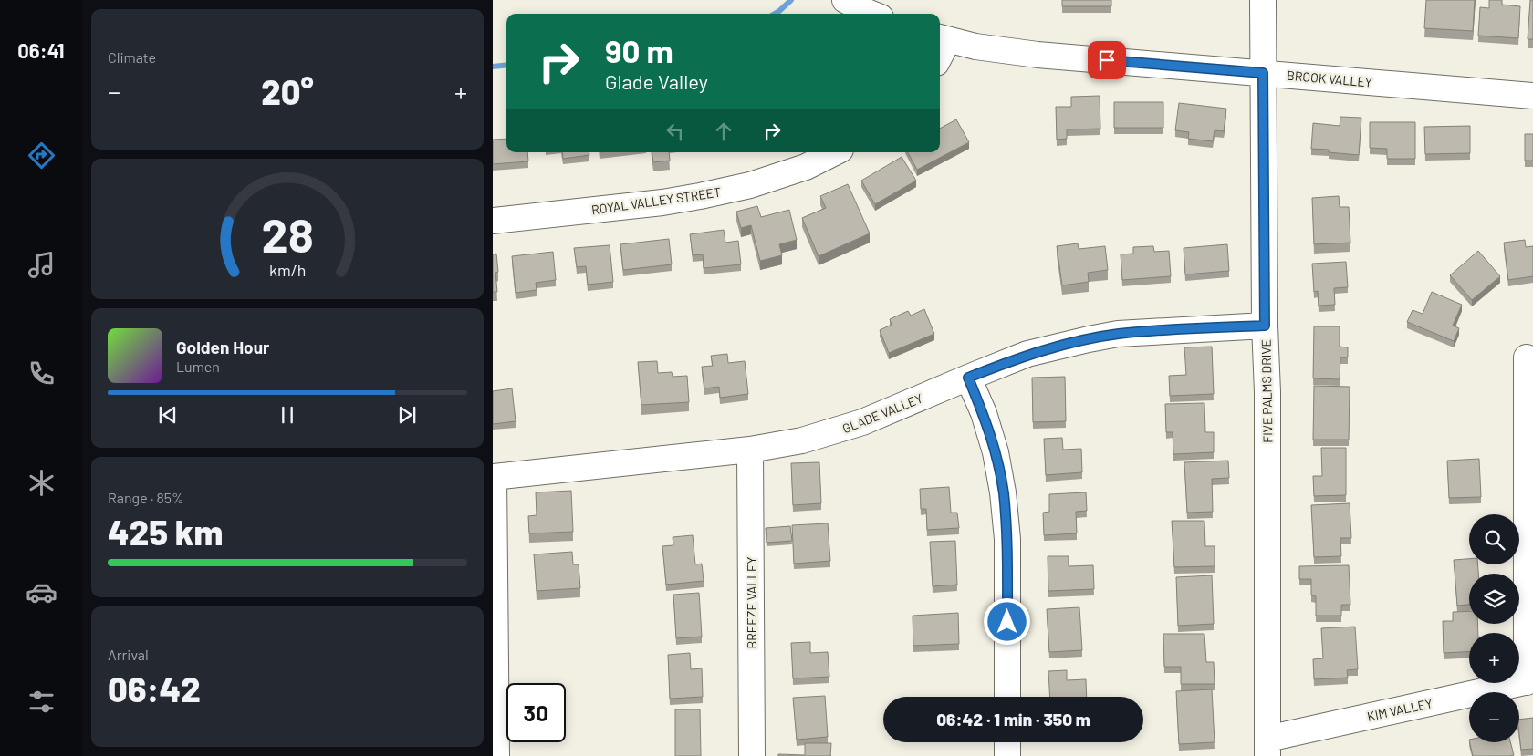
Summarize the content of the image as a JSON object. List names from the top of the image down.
{
  "streets": {
    "street": [
      "BROOK VALLEY",
      "ROYAL VALLEY STREET",
      "FIVE PALMS DRIVE",
      "GLADE VALLEY",
      "BREEZE VALLEY",
      "KIM VALLEY"
    ]
  },
  "crossings": [
    ["BROOK VALLEY", "FIVE PALMS DRIVE"],
    ["FIVE PALMS DRIVE", "GLADE VALLEY"],
    ["FIVE PALMS DRIVE", "KIM VALLEY"],
    ["GLADE VALLEY", "BREEZE VALLEY"]
  ],
  "page": {
    "tabs": "06:41",
    "tile": [
      "Climate",
      ["Range · 85%", "425 km"],
      ["Arrival", "06:42"]
    ],
    "turn": ["90 m", "Glade Valley"],
    "heat": ["−", "20°", "+"],
    "song": ["Golden Hour", "Lumen"],
    "map_buttons": ["+", "−"],
    "limit": "30",
    "trip": "06:42 · 1 min · 350 m",
    "gauge": ["28", "km/h"]
  }
}
